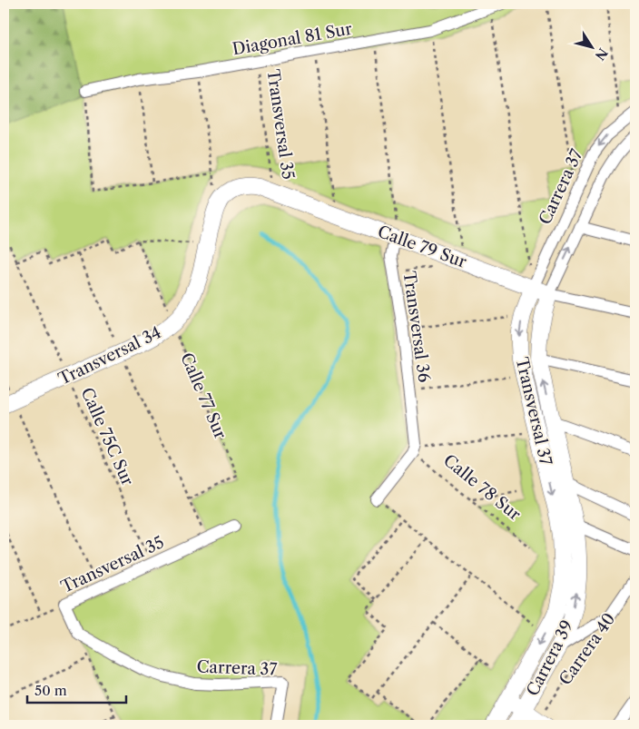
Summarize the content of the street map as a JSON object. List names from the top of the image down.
{
  "streets": {
    "street": [
      "Diagonal 81 Sur",
      "Transversal 35",
      "Carrera 37",
      "Calle 79 Sur",
      "Transversal 36",
      "Transversal 34",
      "Transversal 37",
      "Carrera 40",
      "Carrera 39"
    ],
    "path": ["Calle 77 Sur", "Calle 75C Sur", "Calle 78 Sur"]
  },
  "crossings": [
    ["Diagonal 81 Sur", "Transversal 35"],
    ["Transversal 35", "Calle 79 Sur"],
    ["Transversal 35", "Calle 75C Sur"],
    ["Carrera 37", "Calle 79 Sur"],
    ["Carrera 37", "Transversal 37"],
    ["Calle 79 Sur", "Transversal 36"],
    ["Calle 79 Sur", "Transversal 34"],
    ["Calle 79 Sur", "Transversal 37"],
    ["Transversal 36", "Calle 78 Sur"],
    ["Transversal 34", "Calle 77 Sur"],
    ["Transversal 34", "Calle 75C Sur"],
    ["Transversal 37", "Carrera 39"],
    ["Carrera 40", "Carrera 39"]
  ],
  "scale_bar": "50 m",
  "north": "bottom right"
}
